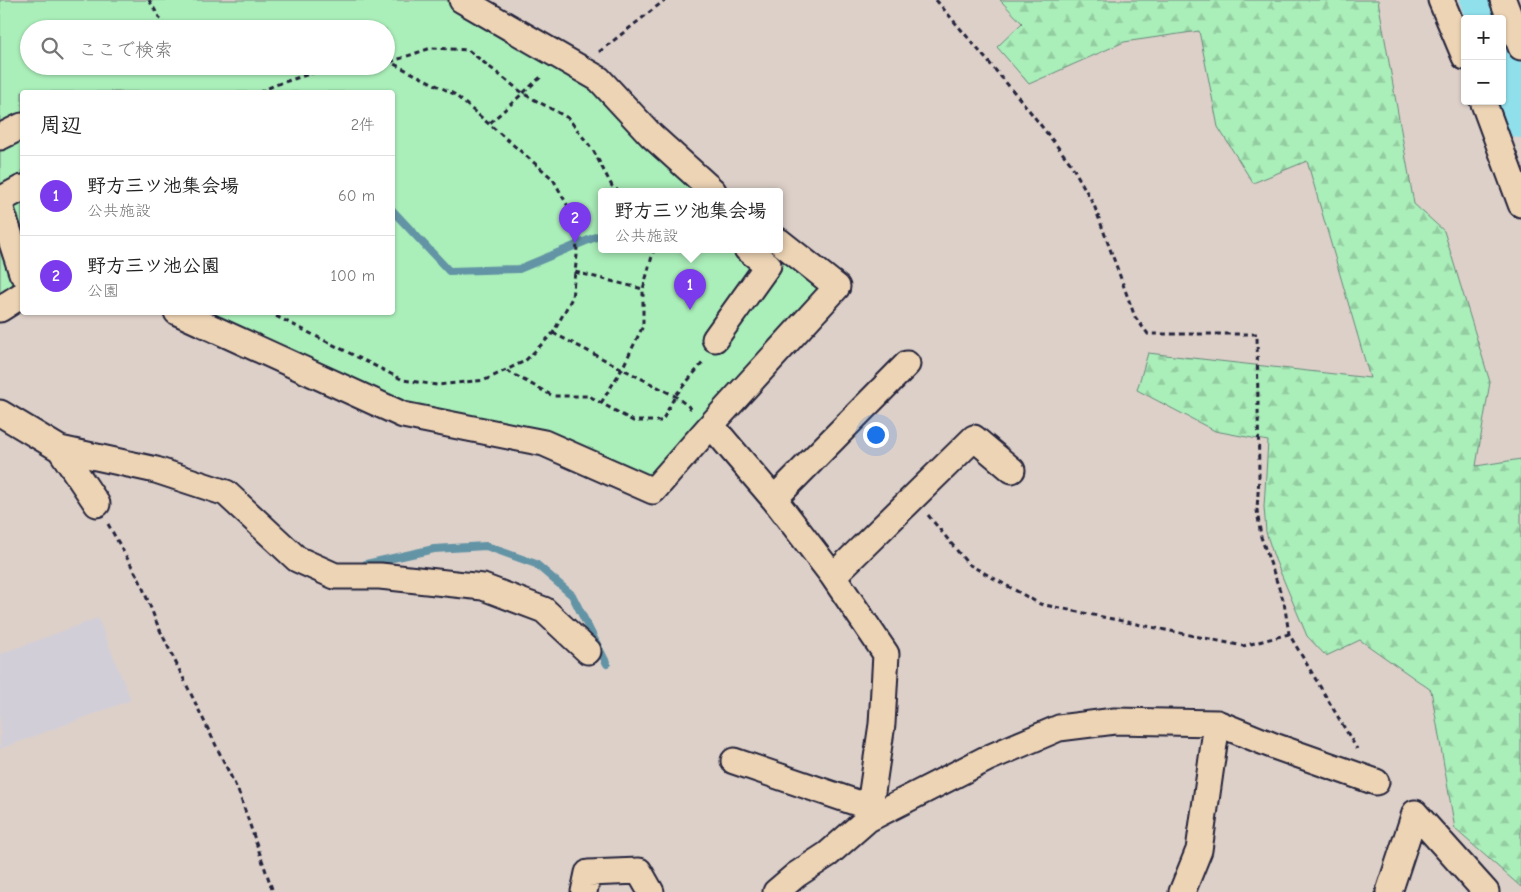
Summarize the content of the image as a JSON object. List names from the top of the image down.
{
  "page": {
    "map_buttons": ["+", "−"],
    "search": "ここで検索",
    "heading": ["周辺", "2件"],
    "list": [
      {
        "mark": "1",
        "name": "野方三ツ池集会場",
        "note": "公共施設",
        "value": "60 m"
      },
      {
        "mark": "2",
        "name": "野方三ツ池公園",
        "note": "公園",
        "value": "100 m"
      }
    ],
    "popup": ["野方三ツ池集会場", "公共施設"],
    "pins": ["2", "1"]
  }
}
